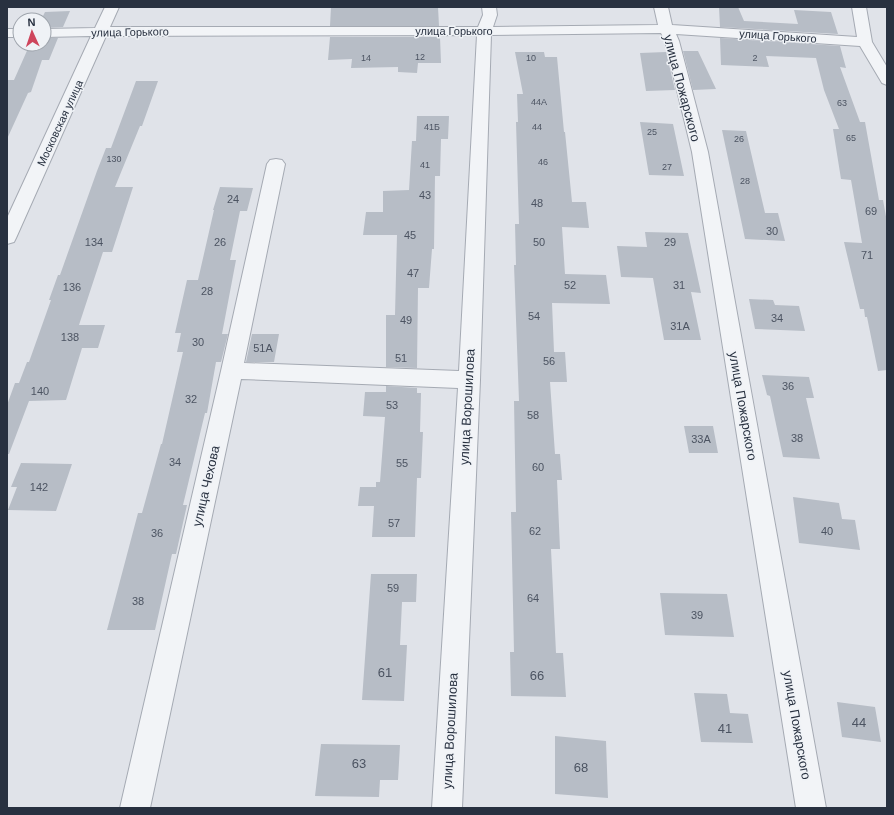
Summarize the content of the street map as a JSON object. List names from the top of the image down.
{
  "streets": {
    "street": [
      "улица Горького",
      "улица Пожарского",
      "Московская улица",
      "улица Ворошилова",
      "улица Чехова"
    ]
  },
  "crossings": [
    ["улица Горького", "улица Пожарского"],
    ["улица Горького", "Московская улица"],
    ["улица Горького", "улица Ворошилова"]
  ],
  "house_numbers": [
    "12",
    "14",
    "10",
    "2",
    "44А",
    "63",
    "41Б",
    "44",
    "25",
    "65",
    "26",
    "130",
    "46",
    "41",
    "27",
    "28",
    "43",
    "24",
    "48",
    "69",
    "30",
    "45",
    "134",
    "26",
    "50",
    "29",
    "71",
    "47",
    "52",
    "31",
    "136",
    "28",
    "54",
    "34",
    "49",
    "31А",
    "138",
    "30",
    "51А",
    "51",
    "56",
    "36",
    "140",
    "32",
    "53",
    "58",
    "38",
    "33А",
    "34",
    "55",
    "60",
    "142",
    "57",
    "62",
    "40",
    "36",
    "59",
    "64",
    "38",
    "39",
    "61",
    "66",
    "44",
    "41",
    "63",
    "68"
  ],
  "north": "top"
}
